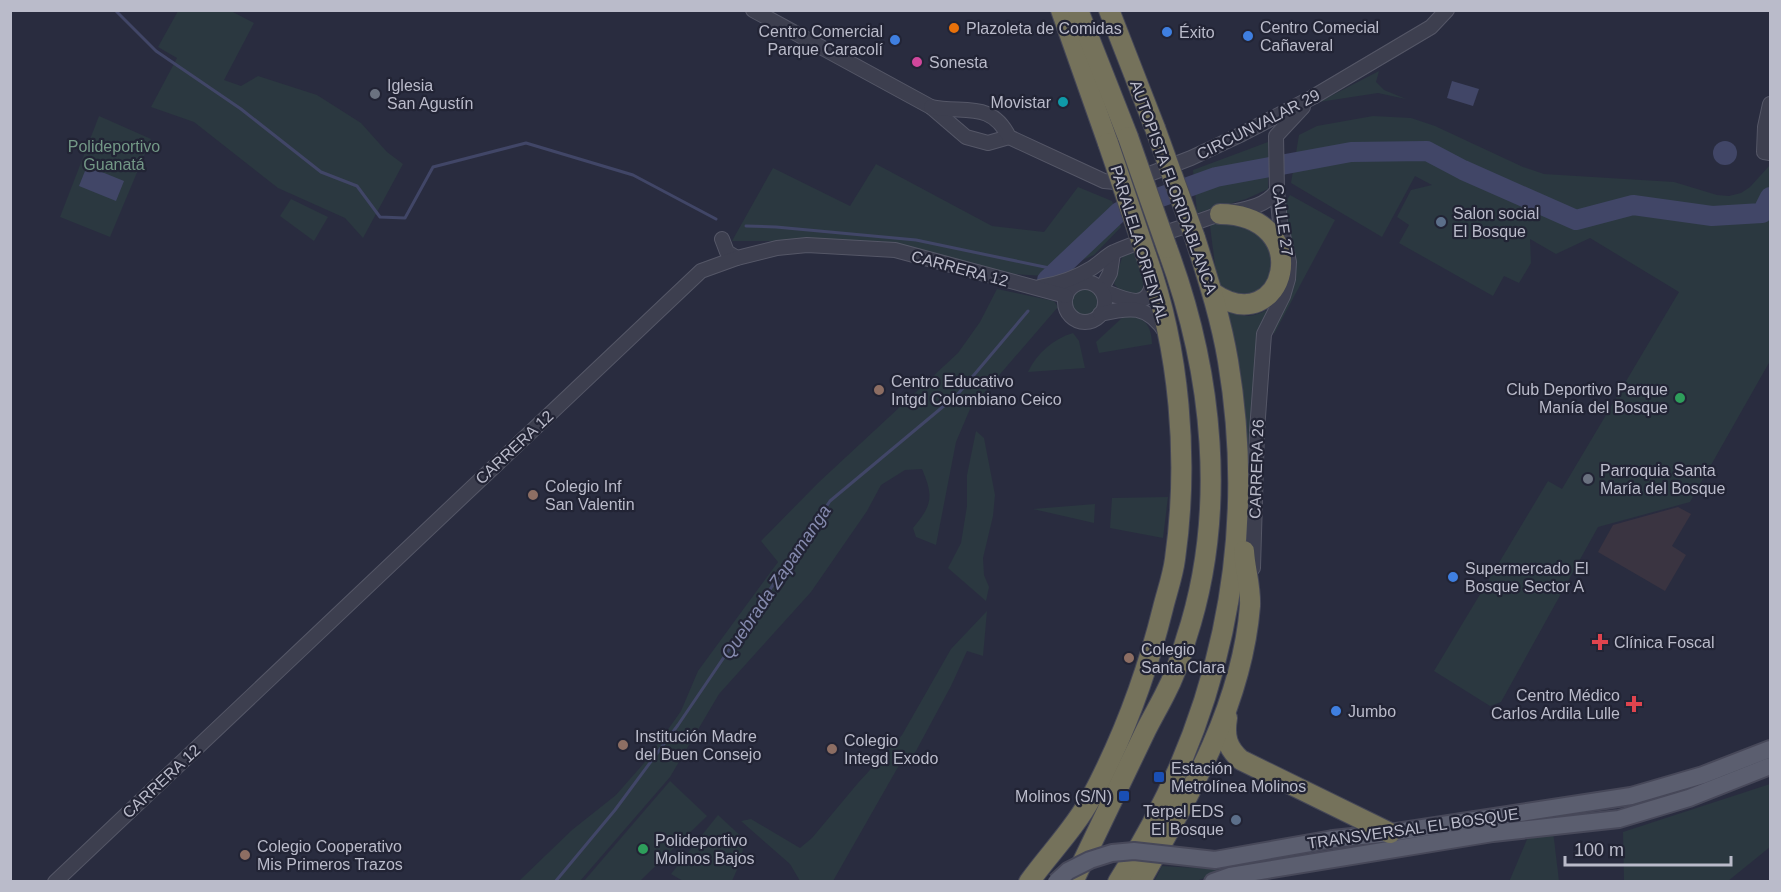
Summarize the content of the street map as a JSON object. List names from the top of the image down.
{
  "streets": {
    "highway": ["AUTOPISTA FLORIDABLANCA", "PARALELA ORIENTAL"],
    "main road": ["TRANSVERSAL EL BOSQUE"],
    "street": [
      "CIRCUNVALAR 29",
      "CALLE 27",
      "CARRERA 12",
      "CARRERA 26"
    ]
  },
  "crossings": [
    ["CALLE 27", "CARRERA 26"]
  ],
  "water": ["Quebrada Zapamanga"],
  "parks": ["Polideportivo Guanatá"],
  "places": {
    "other": [
      "Plazoleta de Comidas",
      "Éxito",
      "Centro Comecial Cañaveral",
      "Centro Comercial Parque Caracolí",
      "Sonesta",
      "Iglesia San Agustín",
      "Movistar",
      "Salon social El Bosque",
      "Centro Educativo Intgd Colombiano Ceico",
      "Club Deportivo Parque Manía del Bosque",
      "Parroquia Santa María del Bosque",
      "Colegio Inf San Valentin",
      "Supermercado El Bosque Sector A",
      "Colegio Santa Clara",
      "Jumbo",
      "Institución Madre del Buen Consejo",
      "Colegio Integd Exodo",
      "Terpel EDS El Bosque",
      "Polideportivo Molinos Bajos",
      "Colegio Cooperativo Mis Primeros Trazos"
    ],
    "health": ["Clínica Foscal", "Centro Médico Carlos Ardila Lulle"],
    "transit": ["Estación Metrolínea Molinos", "Molinos (S/N)"]
  },
  "scale_bar": "100 m"
}
